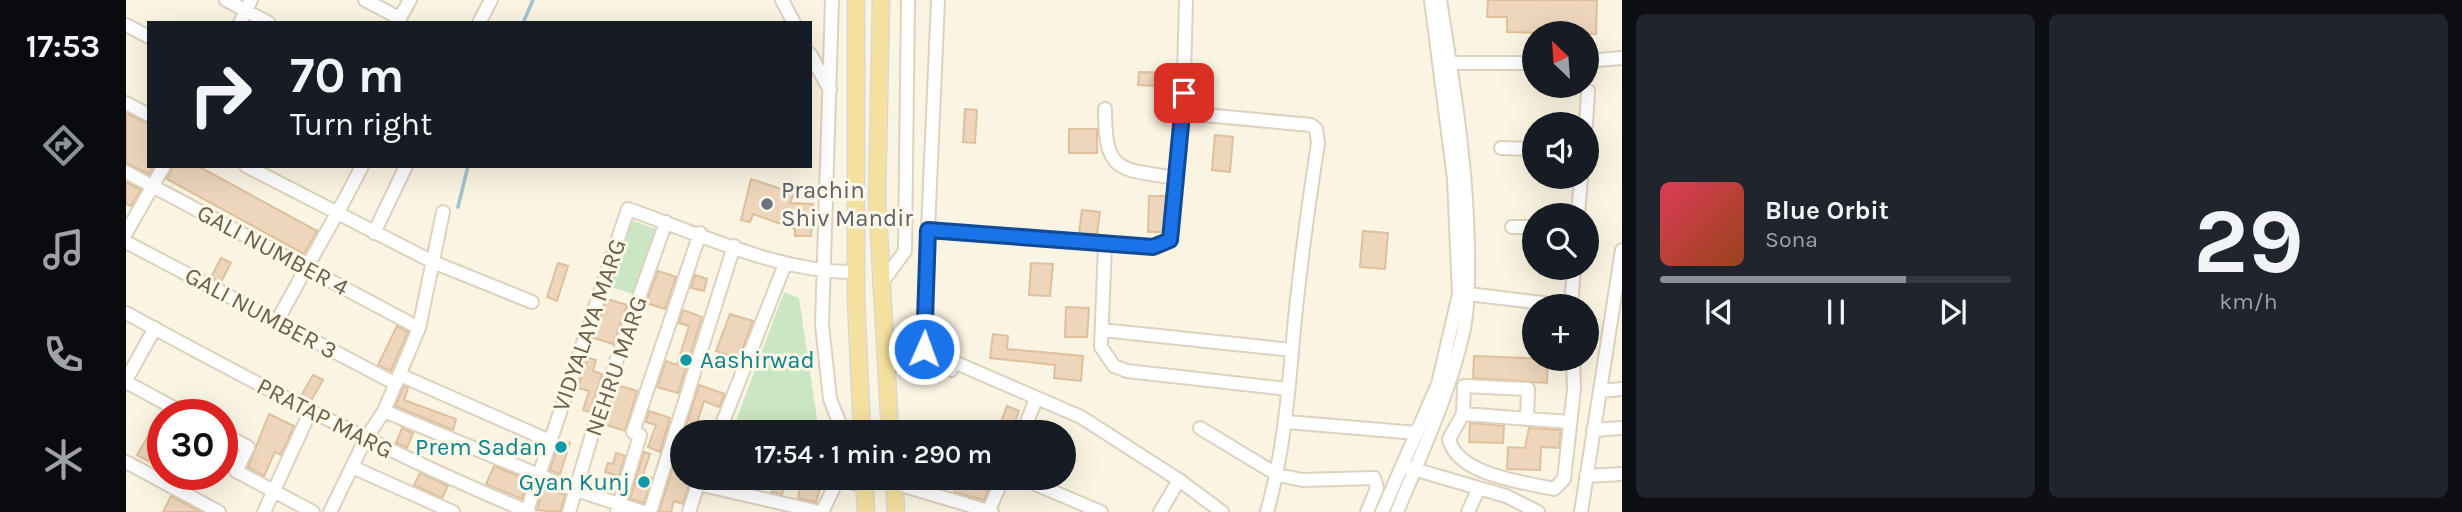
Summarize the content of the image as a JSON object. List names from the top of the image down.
{
  "streets": {
    "street": [
      "GALI NUMBER 4",
      "GALI NUMBER 3",
      "VIDYALAYA MARG",
      "NEHRU MARG",
      "PRATAP MARG"
    ]
  },
  "crossings": [
    ["GALI NUMBER 3", "VIDYALAYA MARG"],
    ["VIDYALAYA MARG", "NEHRU MARG"],
    ["VIDYALAYA MARG", "PRATAP MARG"]
  ],
  "places": [
    "Prachin Shiv Mandir",
    "Aashirwad",
    "Prem Sadan",
    "Gyan Kunj"
  ],
  "north": "top left",
  "page": {
    "tabs": "17:53",
    "tile": ["29", "km/h"],
    "map_buttons": "+",
    "turn": ["70 m", "Turn right"],
    "song": ["Blue Orbit", "Sona"],
    "limit": "30",
    "trip": "17:54 · 1 min · 290 m"
  }
}
